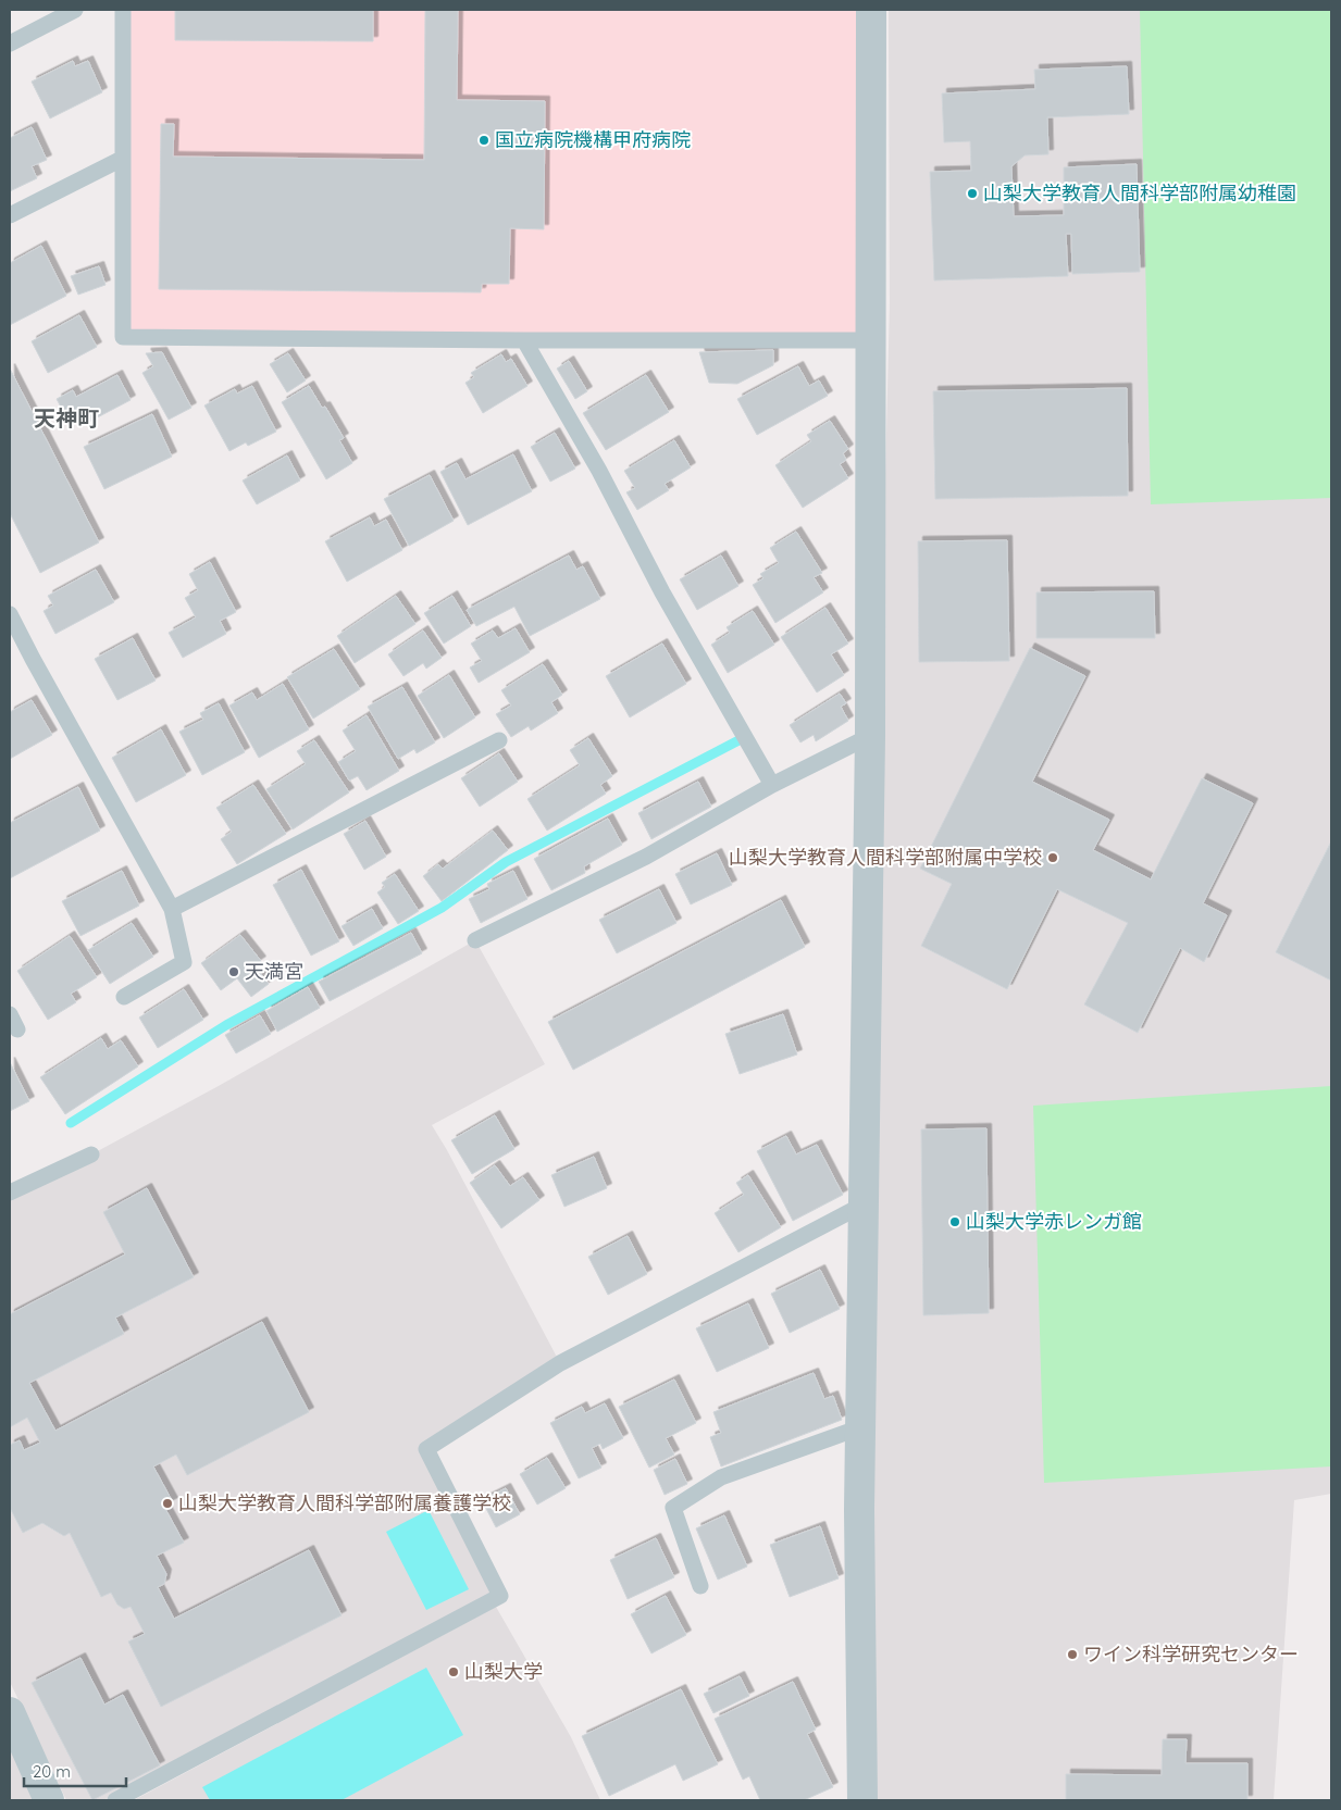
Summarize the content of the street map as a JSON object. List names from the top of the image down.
{
  "districts": ["天神町"],
  "places": [
    "国立病院機構甲府病院",
    "山梨大学教育人間科学部附属幼稚園",
    "山梨大学教育人間科学部附属中学校",
    "天満宮",
    "山梨大学赤レンガ館",
    "山梨大学教育人間科学部附属養護学校",
    "ワイン科学研究センター",
    "山梨大学"
  ],
  "scale_bar": "20 m"
}
